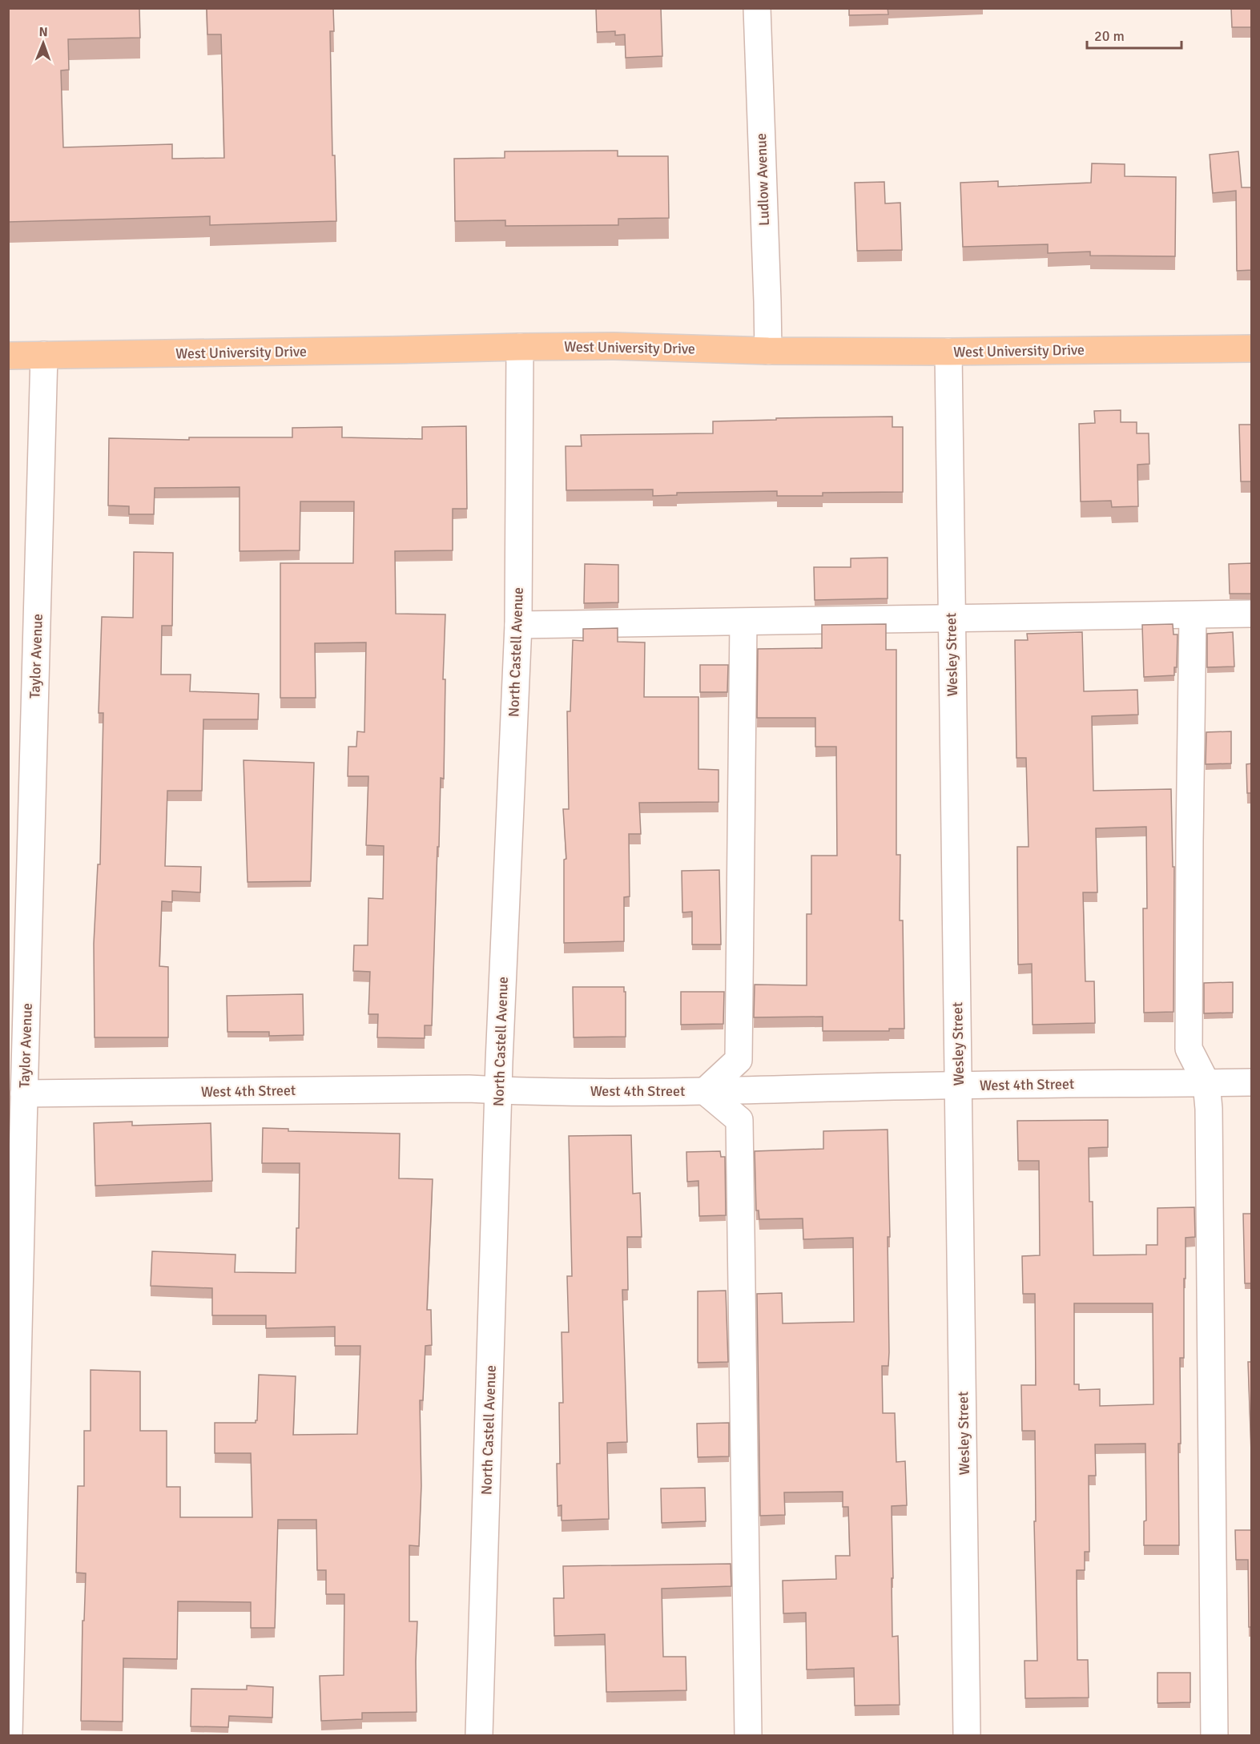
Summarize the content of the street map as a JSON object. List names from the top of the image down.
{
  "streets": {
    "main road": ["West University Drive"],
    "street": [
      "Ludlow Avenue",
      "North Castell Avenue",
      "Wesley Street",
      "Taylor Avenue",
      "West 4th Street"
    ]
  },
  "crossings": [
    ["Ludlow Avenue", "West University Drive"],
    ["West University Drive", "North Castell Avenue"],
    ["West University Drive", "Wesley Street"],
    ["West University Drive", "Taylor Avenue"],
    ["North Castell Avenue", "West 4th Street"],
    ["Wesley Street", "West 4th Street"],
    ["Taylor Avenue", "West 4th Street"]
  ],
  "scale_bar": "20 m",
  "north": "top"
}
